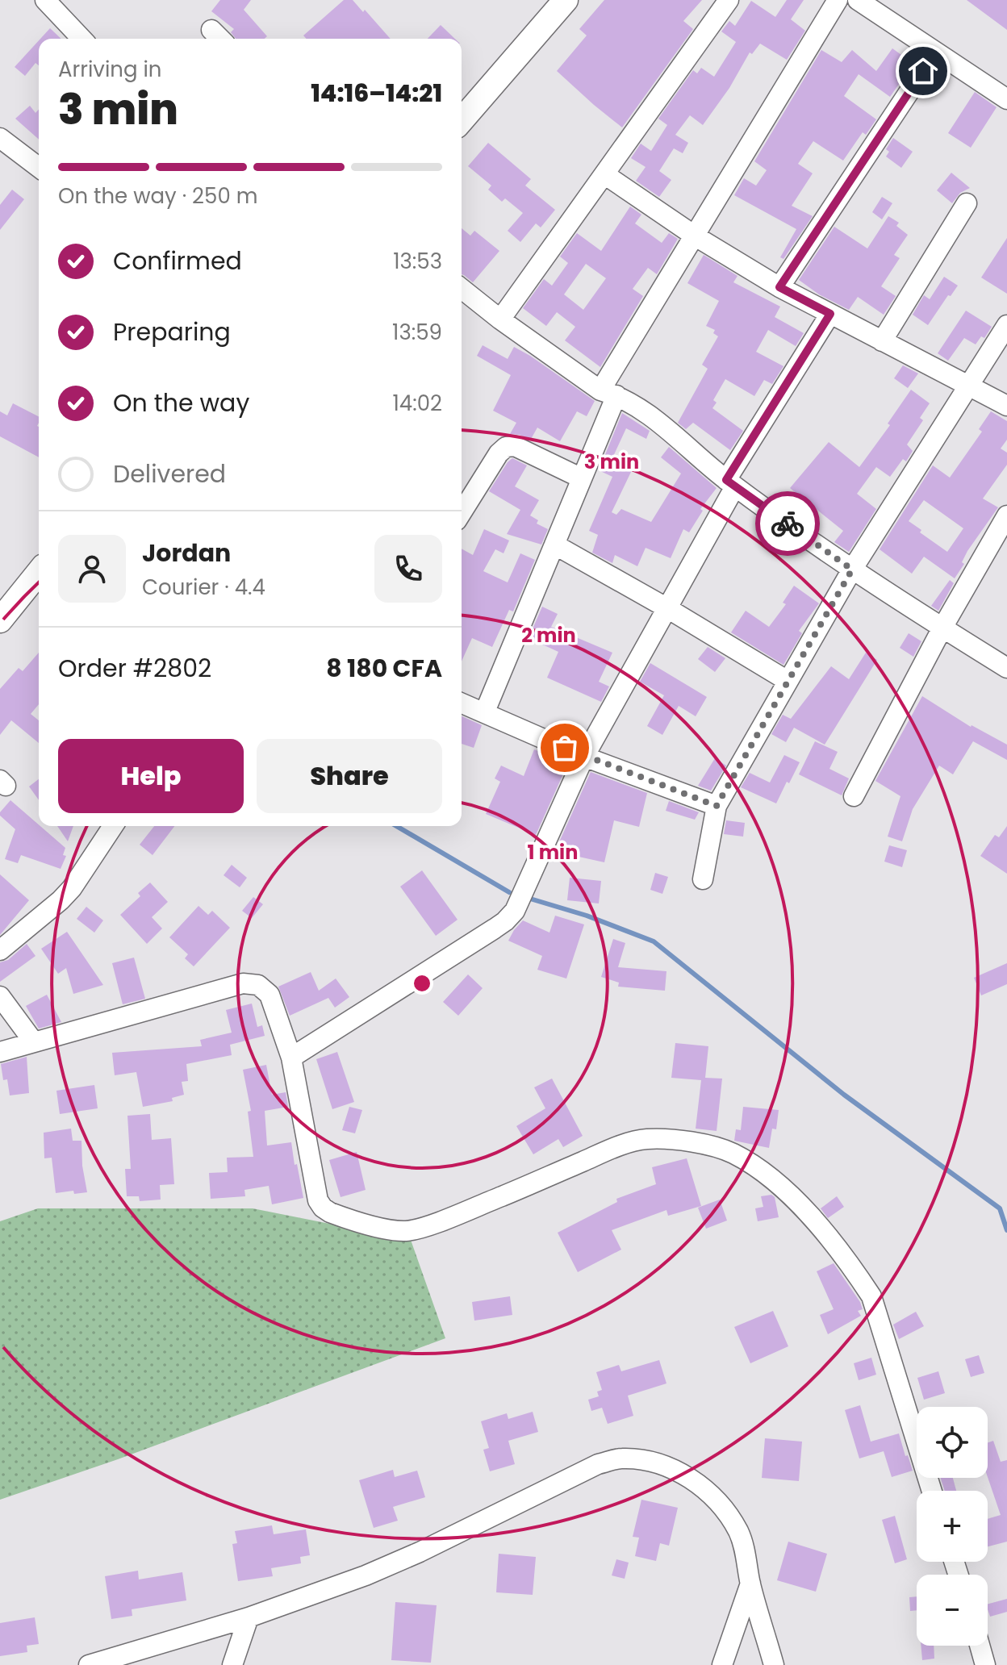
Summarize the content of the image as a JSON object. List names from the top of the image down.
{
  "page": {
    "heading": ["3 min", "Arriving in", "14:16–14:21"],
    "panel": [
      "Jordan",
      "Courier · 4.4",
      "Order #2802",
      "8 180 CFA"
    ],
    "bar": "On the way · 250 m",
    "list": [
      ["Confirmed", "13:53"],
      ["Preparing", "13:59"],
      ["On the way", "14:02"],
      "Delivered"
    ],
    "buttons": ["Help", "Share"],
    "map_buttons": ["+", "−"]
  },
  "rings": ["3 min", "2 min", "1 min"]
}
